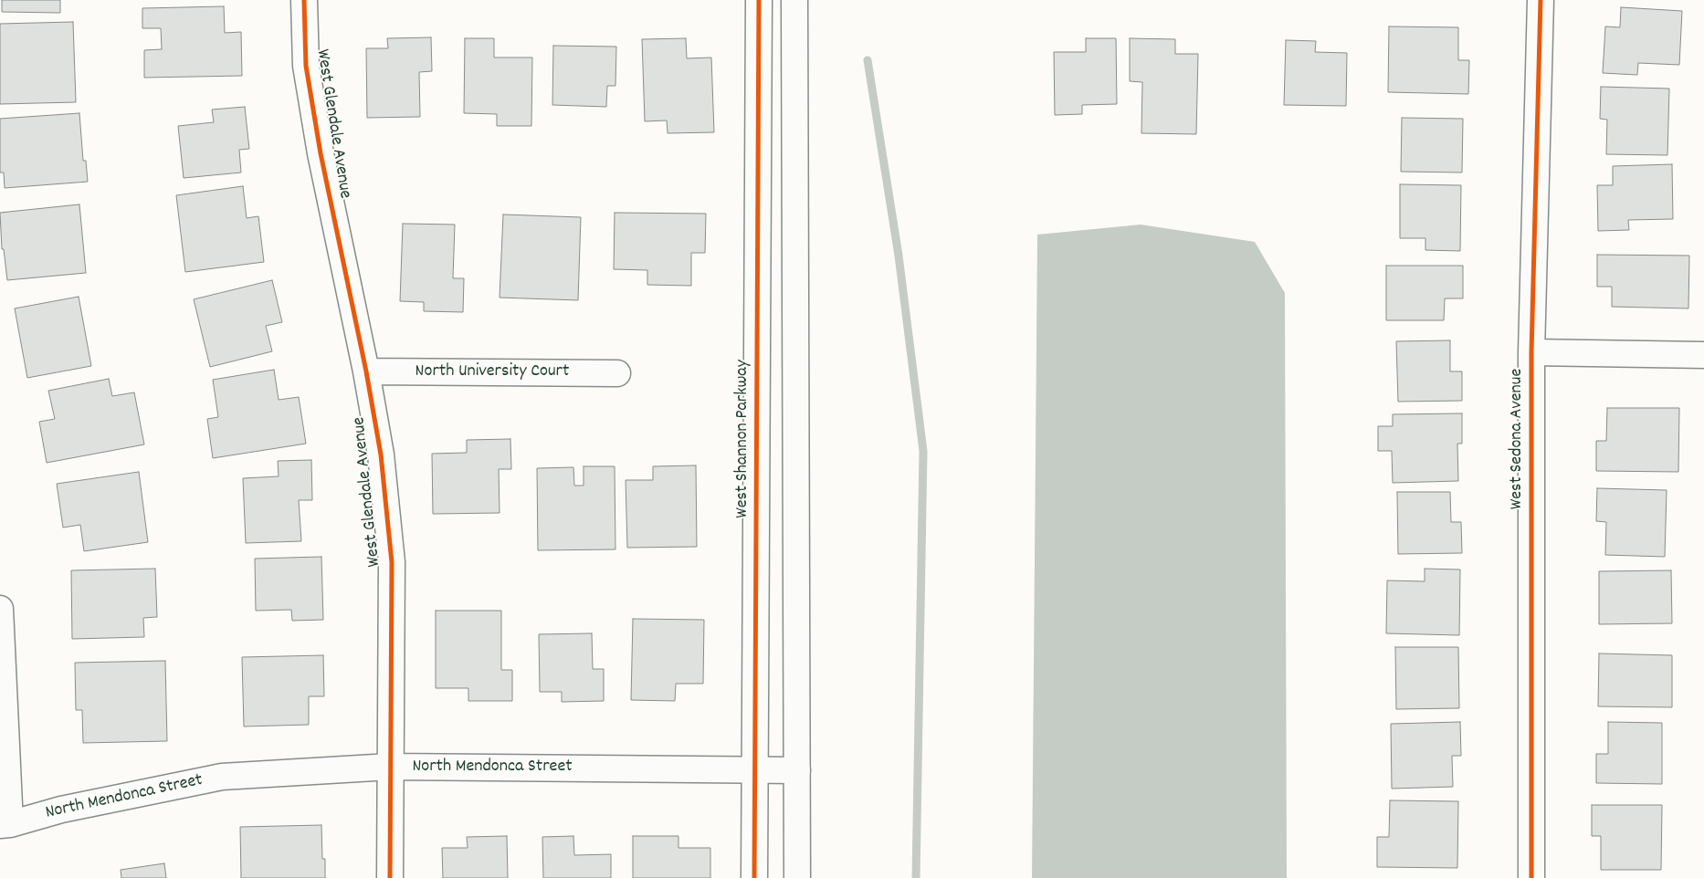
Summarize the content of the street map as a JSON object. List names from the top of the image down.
{
  "streets": {
    "street": [
      "West Glendale Avenue",
      "North University Court",
      "West Shannon Parkway",
      "West Sedona Avenue",
      "North Mendonca Street"
    ]
  },
  "crossings": [
    ["West Glendale Avenue", "North University Court"],
    ["West Glendale Avenue", "North Mendonca Street"],
    ["West Shannon Parkway", "North Mendonca Street"]
  ]
}
